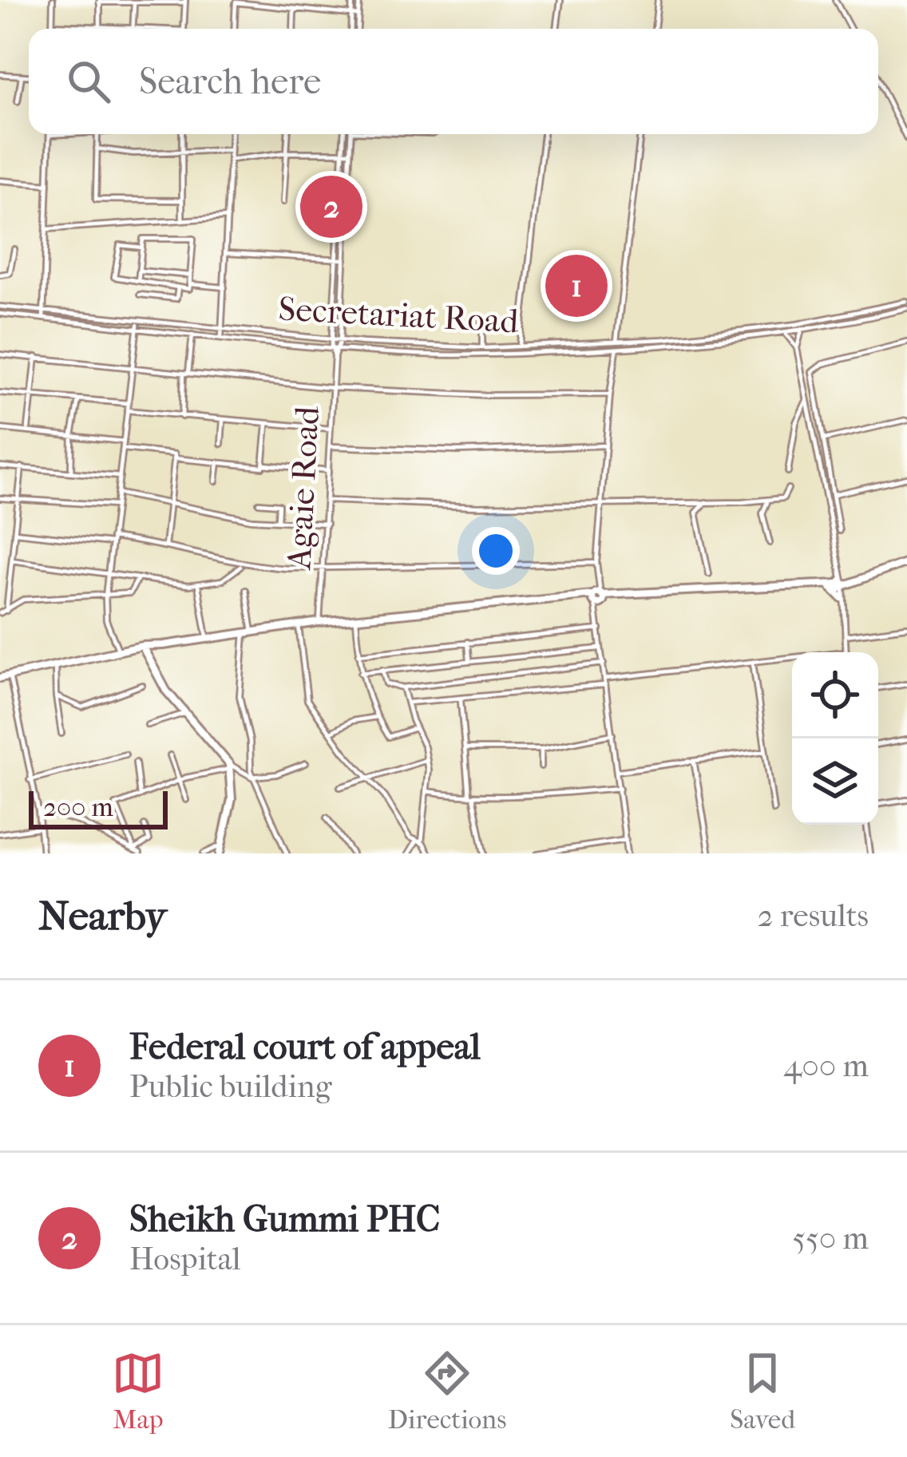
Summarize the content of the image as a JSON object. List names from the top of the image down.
{
  "streets": {
    "street": ["Secretariat Road", "Agaie Road"]
  },
  "scale_bar": "200 m",
  "page": {
    "search": "Search here",
    "pins": ["2", "1"],
    "scale": "200 m",
    "heading": ["Nearby", "2 results"],
    "list": [
      {
        "mark": "1",
        "name": "Federal court of appeal",
        "note": "Public building",
        "value": "400 m"
      },
      {
        "mark": "2",
        "name": "Sheikh Gummi PHC",
        "note": "Hospital",
        "value": "550 m"
      }
    ],
    "nav": ["Map", "Directions", "Saved"]
  }
}
